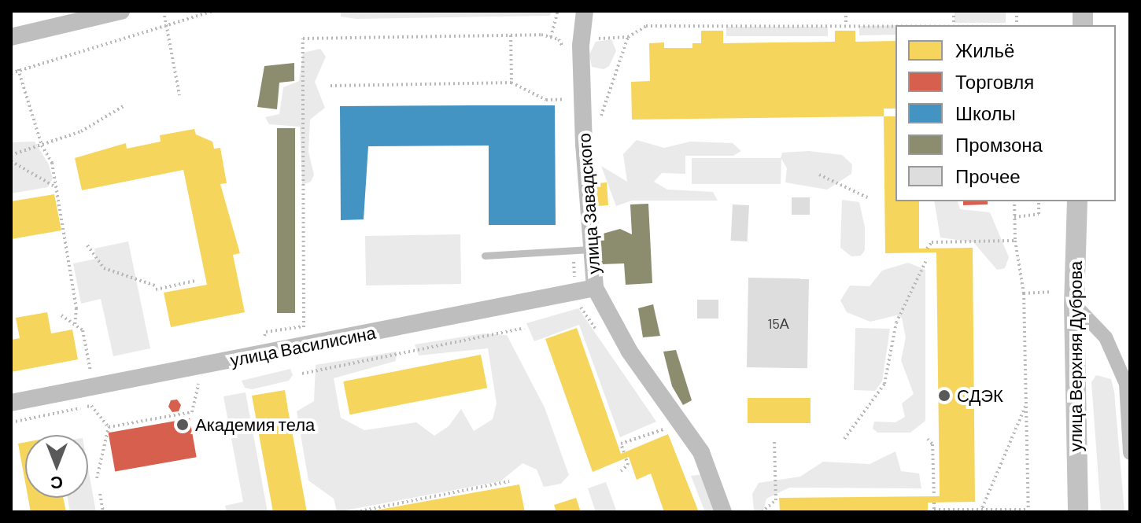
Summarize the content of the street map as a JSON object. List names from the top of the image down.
{
  "streets": {
    "main road": ["улица Верхняя Дуброва"],
    "street": ["улица Завадского", "улица Василисина"]
  },
  "crossings": [
    ["улица Завадского", "улица Василисина"]
  ],
  "places": ["СДЭК", "Академия тела"],
  "house_numbers": ["15А"],
  "legend": [
    "Жильё",
    "Торговля",
    "Школы",
    "Промзона",
    "Прочее"
  ],
  "north": "bottom"
}
